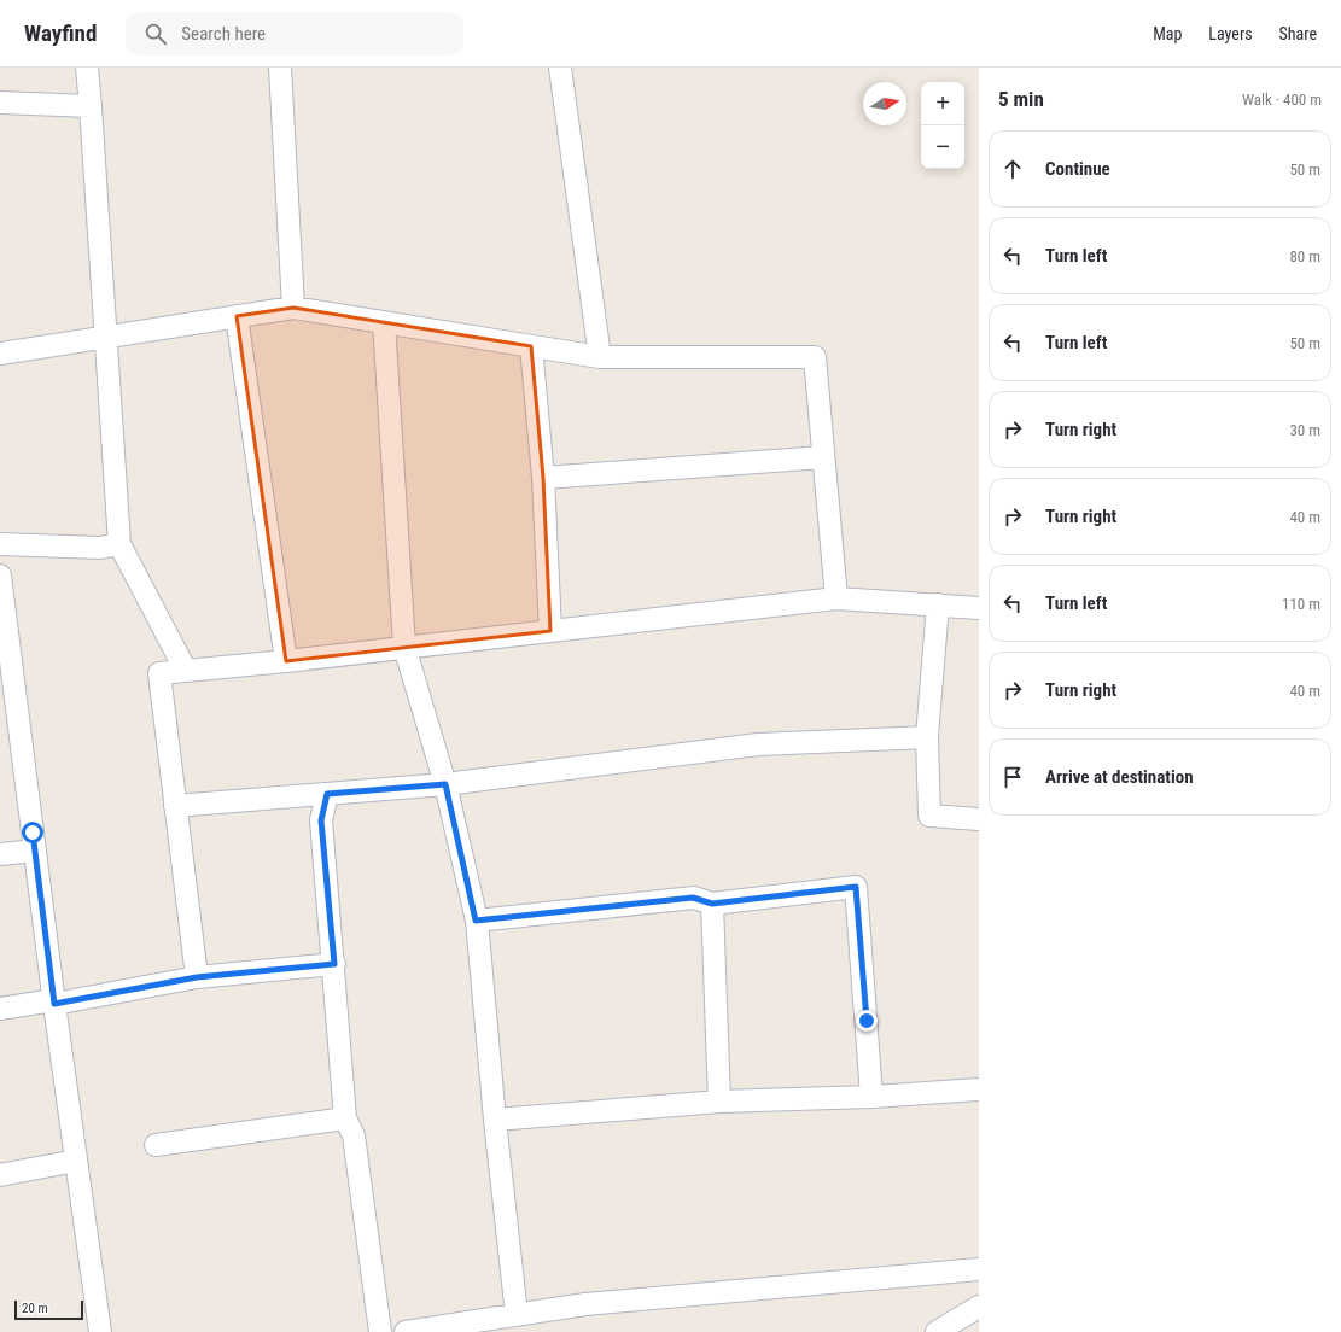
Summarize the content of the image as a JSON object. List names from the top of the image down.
{
  "scale_bar": "20 m",
  "north": "right",
  "page": {
    "header": "Wayfind",
    "search": "Search here",
    "nav": ["Map", "Layers", "Share"],
    "heading": ["5 min", "Walk · 400 m"],
    "map_buttons": ["+", "−"],
    "list": [
      ["Continue", "50 m"],
      ["Turn left", "80 m"],
      ["Turn left", "50 m"],
      ["Turn right", "30 m"],
      ["Turn right", "40 m"],
      ["Turn left", "110 m"],
      ["Turn right", "40 m"],
      "Arrive at destination"
    ],
    "scale": "20 m"
  }
}
